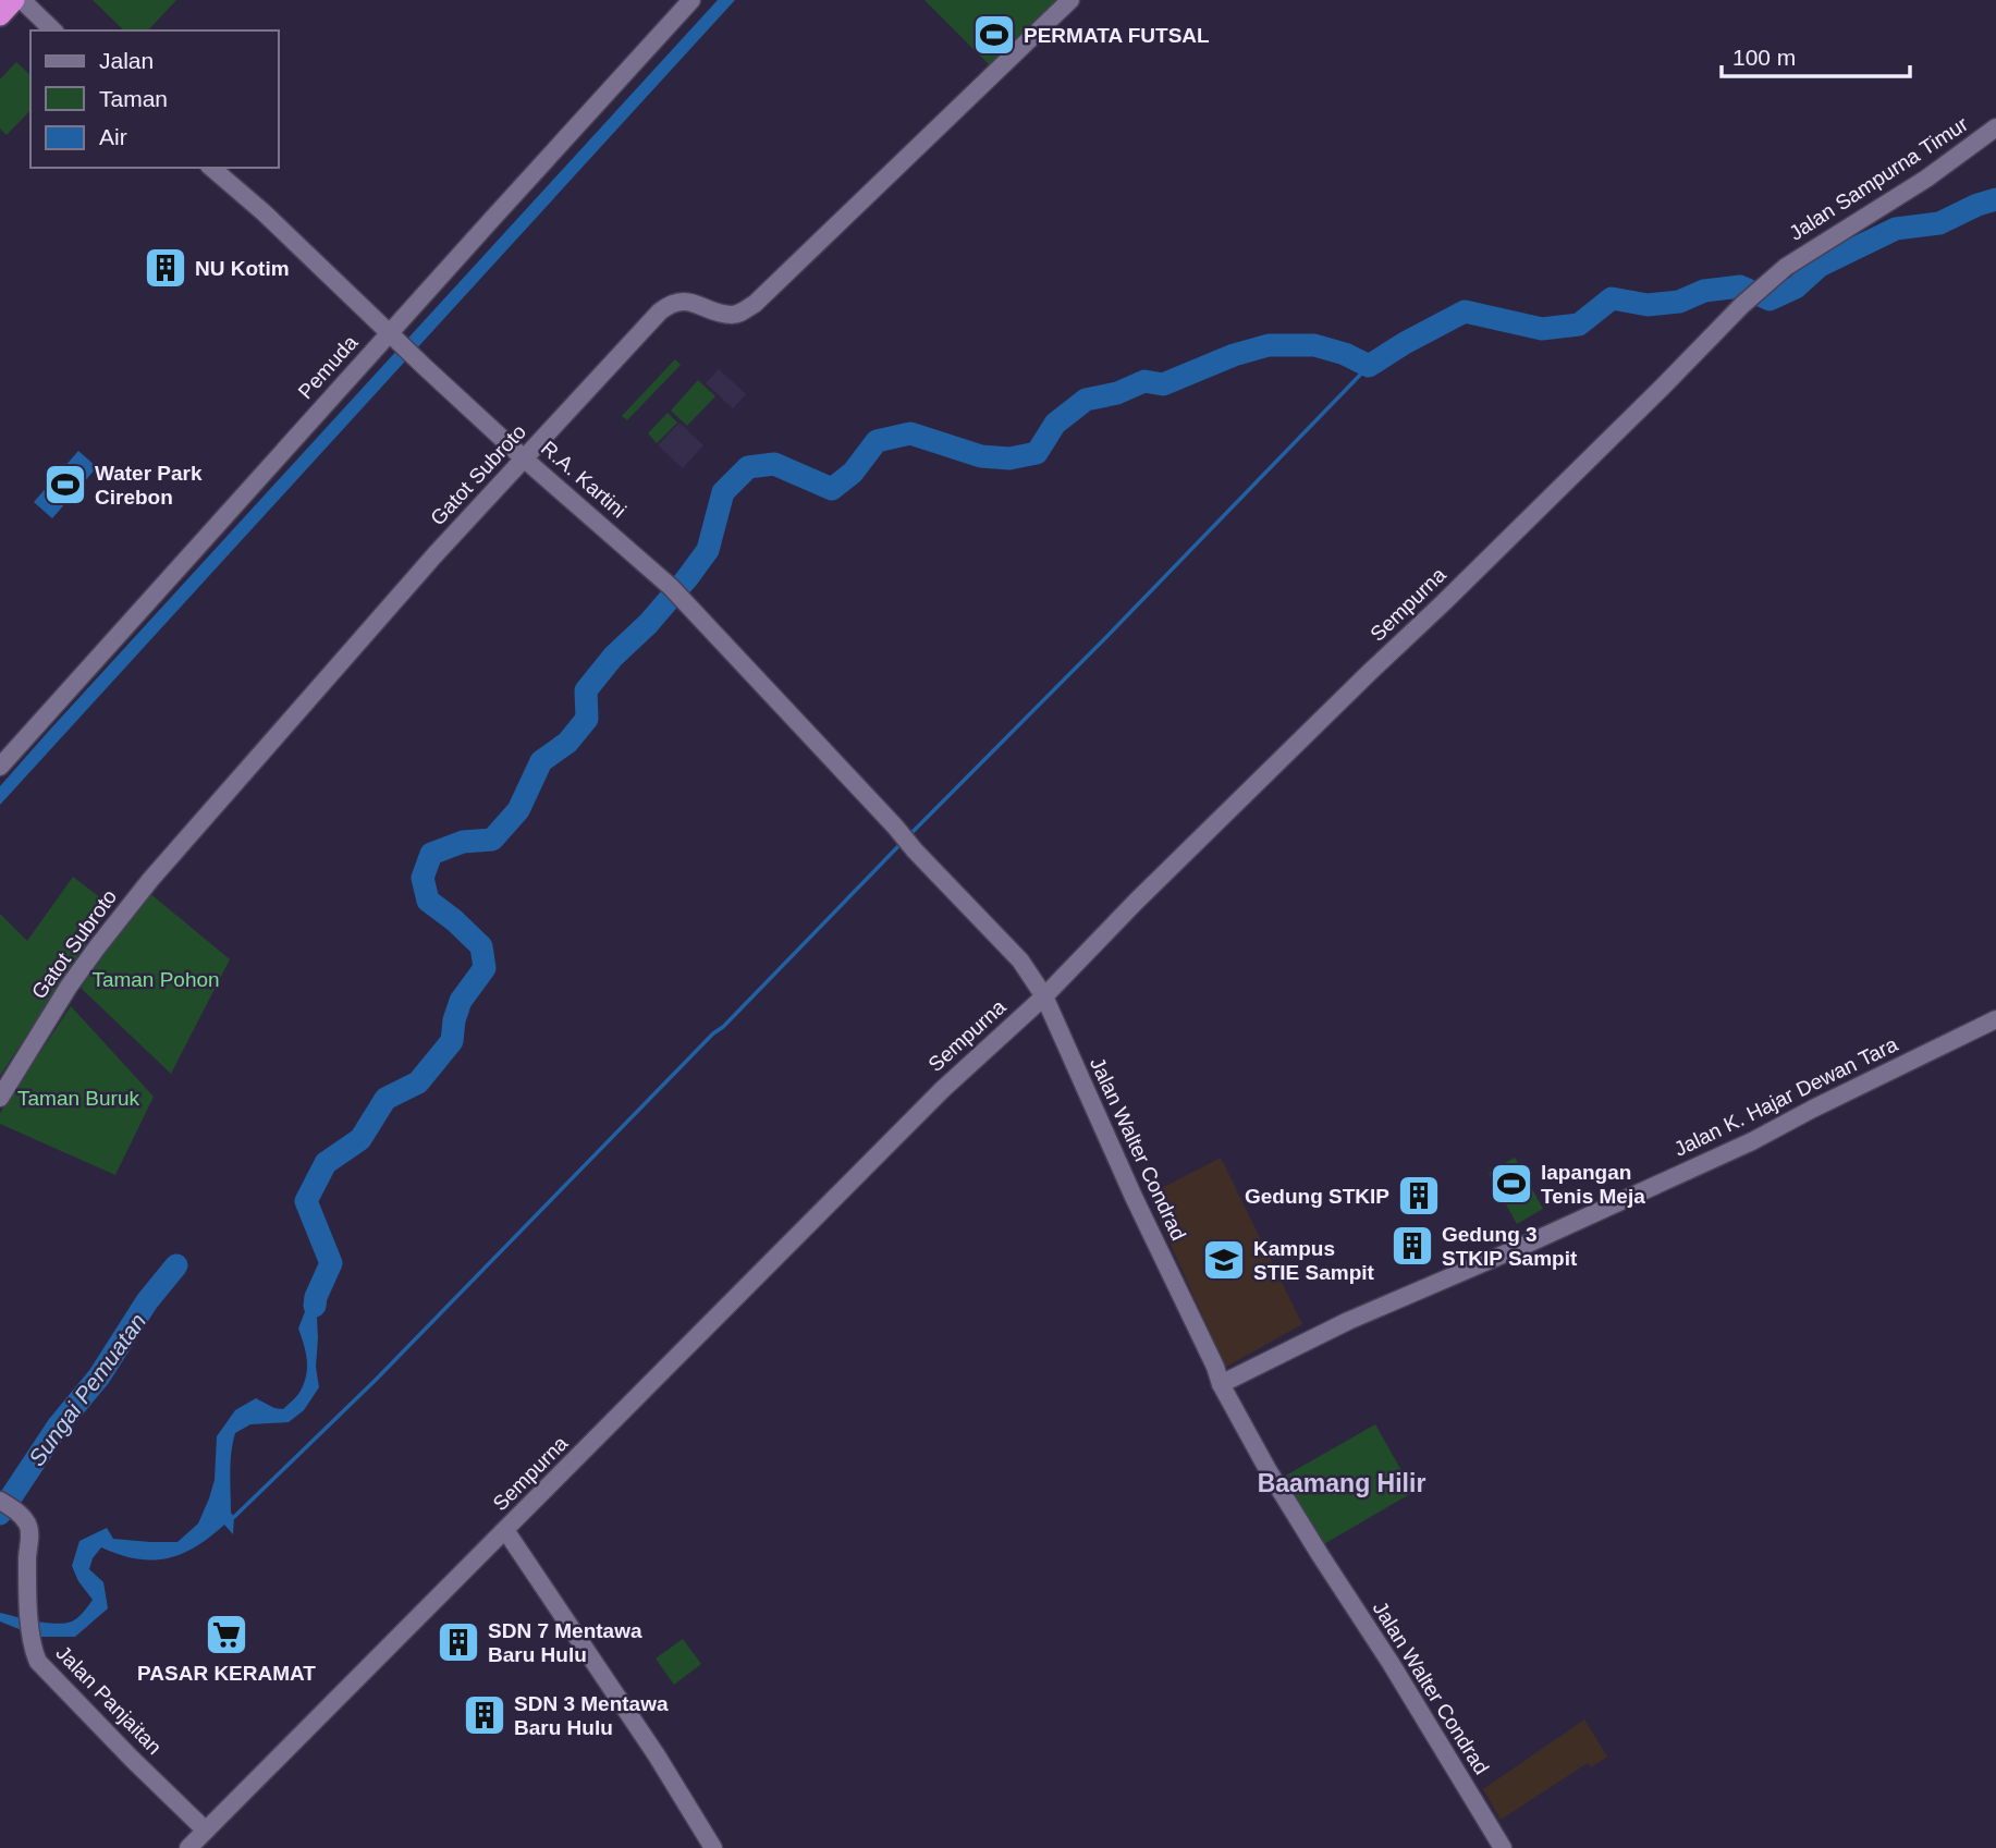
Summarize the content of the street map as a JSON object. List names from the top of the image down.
{
  "streets": {
    "street": [
      "Jalan Sampurna Timur",
      "Pemuda",
      "Gatot Subroto",
      "R.A. Kartini",
      "Sempurna",
      "Jalan K. Hajar Dewan Tara",
      "Jalan Walter Condrad",
      "Jalan Panjaitan"
    ]
  },
  "crossings": [
    ["Jalan Sampurna Timur", "Sempurna"],
    ["Pemuda", "R.A. Kartini"],
    ["Gatot Subroto", "R.A. Kartini"],
    ["R.A. Kartini", "Jalan Walter Condrad"],
    ["Sempurna", "Jalan Walter Condrad"],
    ["Sempurna", "Jalan Panjaitan"],
    ["Jalan K. Hajar Dewan Tara", "Jalan Walter Condrad"]
  ],
  "districts": ["Baamang Hilir"],
  "water": ["Sungai Pemuatan"],
  "parks": ["Taman Pohon", "Taman Buruk"],
  "places": {
    "sports": ["PERMATA FUTSAL", "Water Park Cirebon", "lapangan Tenis Meja"],
    "building": [
      "NU Kotim",
      "Gedung STKIP",
      "Gedung 3 STKIP Sampit",
      "SDN 7 Mentawa Baru Hulu",
      "SDN 3 Mentawa Baru Hulu"
    ],
    "school or university": ["Kampus STIE Sampit"],
    "supermarket": ["PASAR KERAMAT"]
  },
  "legend": ["Jalan", "Taman", "Air"],
  "scale_bar": "100 m"
}
